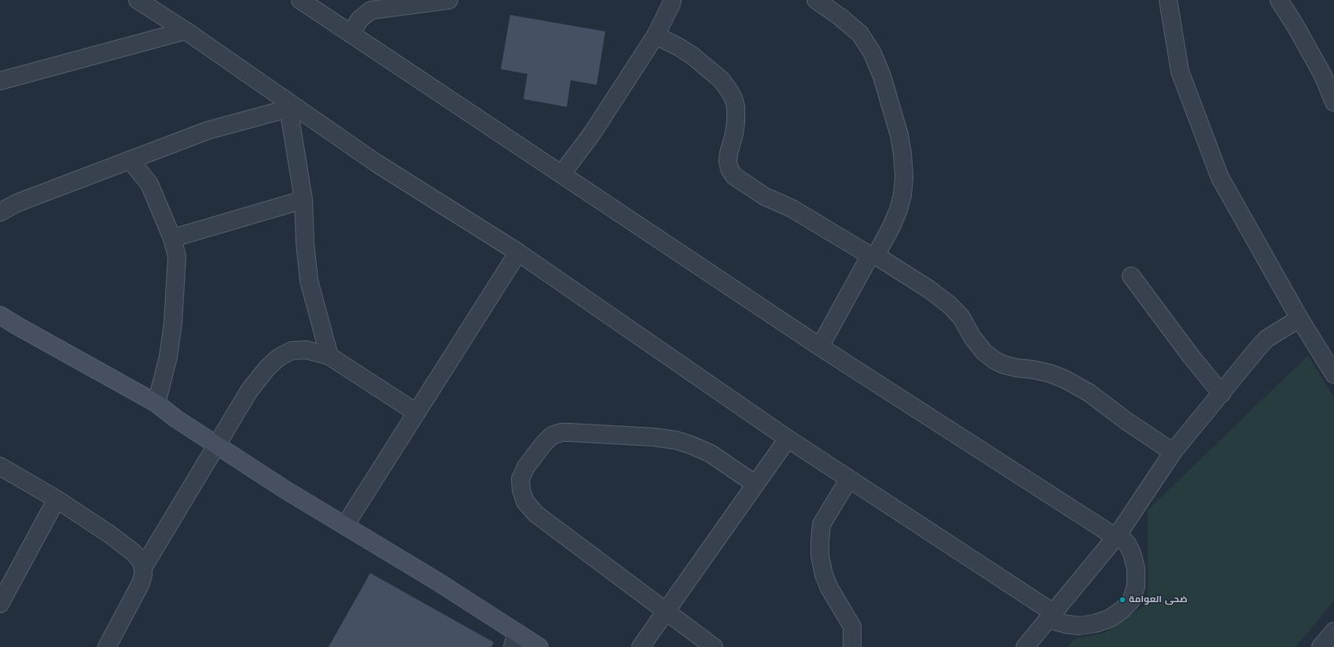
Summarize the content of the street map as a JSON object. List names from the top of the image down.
{
  "places": ["ضحى العوامة"]
}
